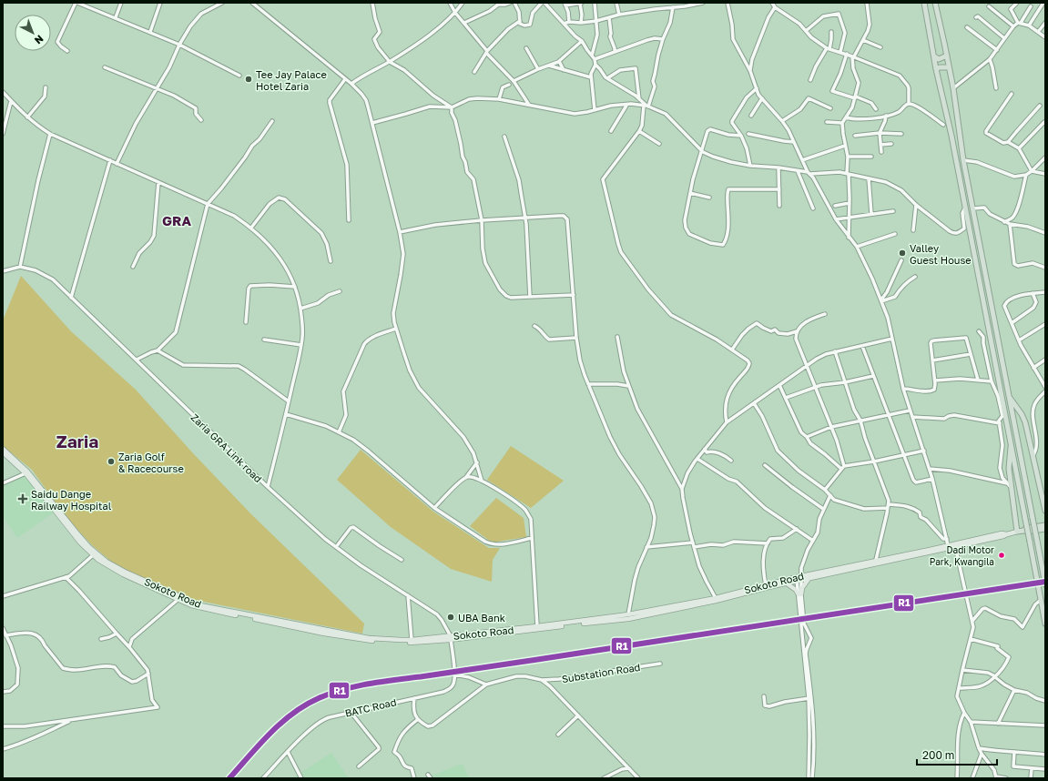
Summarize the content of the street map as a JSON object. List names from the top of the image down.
{
  "streets": {
    "main road": ["Sokoto Road"],
    "street": ["Zaria GRA Link road", "Substation Road", "BATC Road"]
  },
  "crossings": [
    ["Zaria GRA Link road", "Sokoto Road"],
    ["Zaria GRA Link road", "BATC Road"],
    ["Sokoto Road", "BATC Road"]
  ],
  "districts": ["GRA", "Zaria"],
  "places": {
    "other": [
      "Tee Jay Palace Hotel Zaria",
      "Valley Guest House",
      "Zaria Golf & Racecourse",
      "Dadi Motor Park, Kwangila",
      "UBA Bank"
    ],
    "health": ["Saidu Dange Railway Hospital"]
  },
  "lines": ["transit line R1"],
  "scale_bar": "200 m",
  "north": "bottom right"
}
